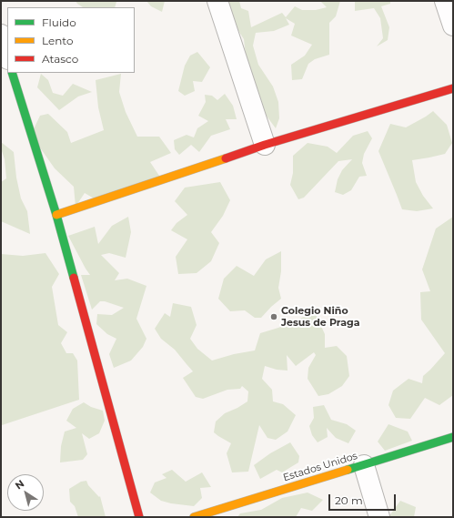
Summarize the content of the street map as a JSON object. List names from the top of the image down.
{
  "streets": {
    "street": ["Estados Unidos"]
  },
  "places": ["Colegio Niño Jesus de Praga"],
  "legend": ["Fluido", "Lento", "Atasco"],
  "scale_bar": "20 m",
  "north": "top left"
}
